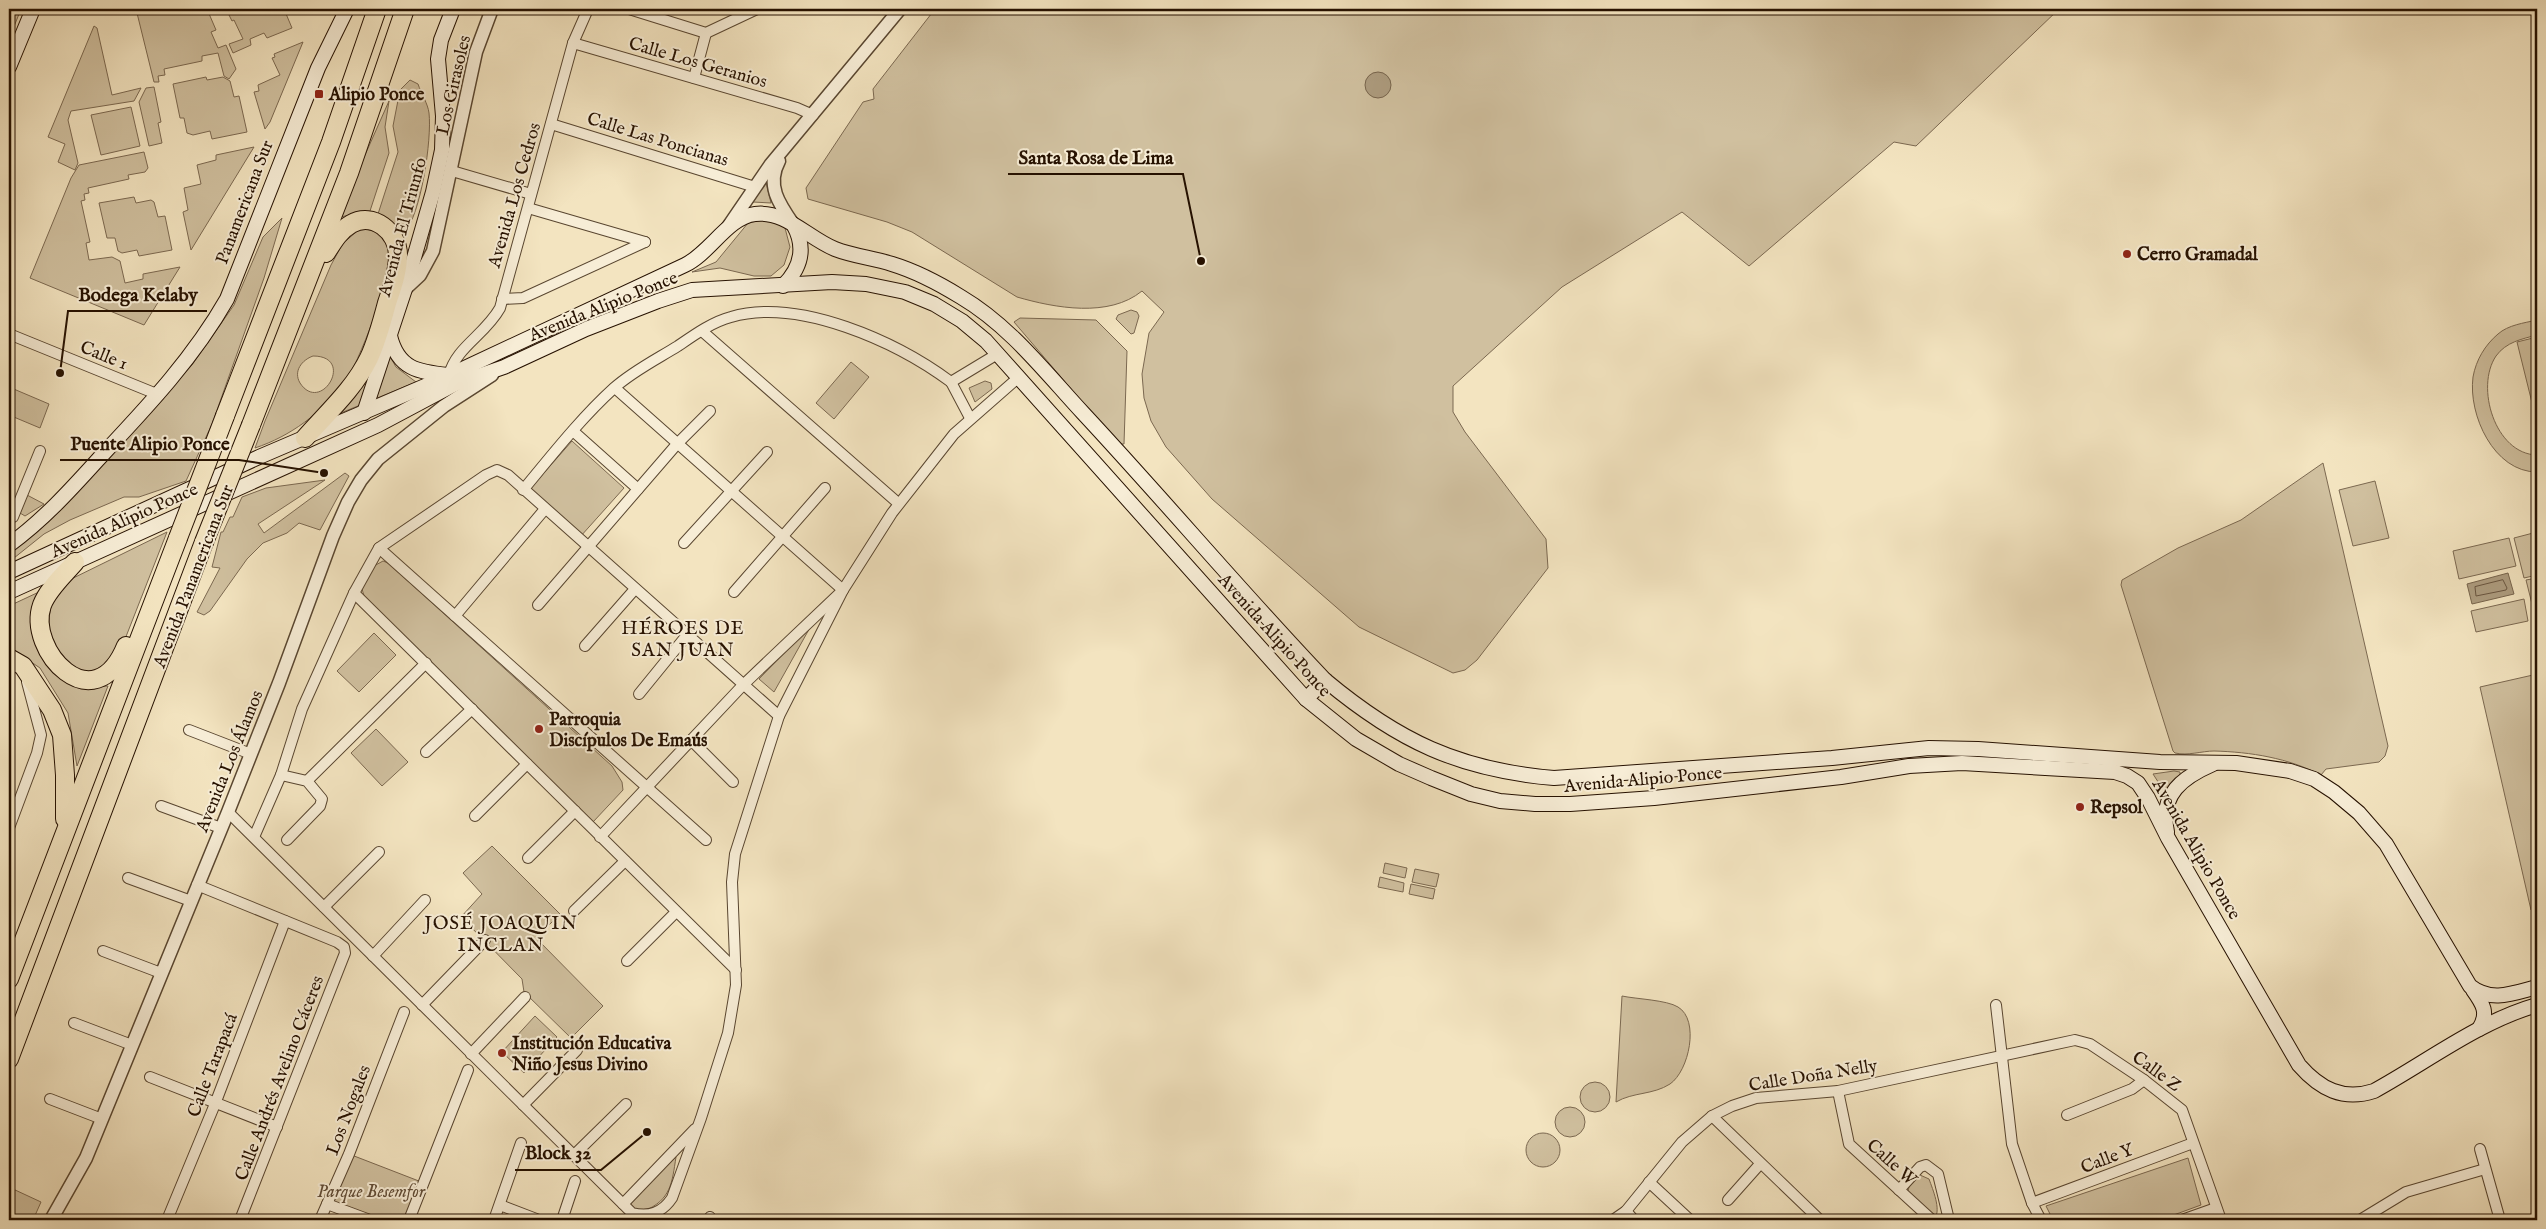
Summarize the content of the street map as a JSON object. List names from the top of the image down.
{
  "streets": {
    "highway": ["Avenida Panamericana Sur"],
    "main road": ["Panamericana Sur", "Avenida El Triunfo", "Avenida Alipio Ponce"],
    "street": [
      "Calle Los Geranios",
      "Los Girasoles",
      "Calle Las Poncianas",
      "Avenida Los Cedros",
      "Calle 1",
      "Avenida Los Álamos",
      "Calle Tarapacá",
      "Calle Z",
      "Calle Doña Nelly",
      "Calle Andrés Avelino Cáceres",
      "Los Nogales",
      "Calle Y",
      "Calle W"
    ]
  },
  "crossings": [
    ["Calle Los Geranios", "Avenida Los Cedros"],
    ["Calle Las Poncianas", "Avenida Los Cedros"],
    ["Avenida Los Cedros", "Avenida Alipio Ponce"],
    ["Panamericana Sur", "Calle 1"],
    ["Avenida El Triunfo", "Avenida Alipio Ponce"],
    ["Avenida Alipio Ponce", "Avenida Los Álamos"],
    ["Calle Tarapacá", "Calle Andrés Avelino Cáceres"],
    ["Calle Z", "Calle Doña Nelly"],
    ["Calle Z", "Calle Y"],
    ["Calle Doña Nelly", "Calle W"]
  ],
  "districts": ["HÉROES DE SAN JUAN", "JOSÉ JOAQUIN INCLAN"],
  "parks": ["Parque Besemfor"],
  "places": {
    "transit": ["Alipio Ponce"],
    "other": [
      "Cerro Gramadal",
      "Santa Rosa de Lima",
      "Bodega Kelaby",
      "Puente Alipio Ponce",
      "Parroquia Discípulos De Emaús",
      "Repsol",
      "Institución Educativa Niño Jesus Divino",
      "Block 32"
    ]
  }
}
